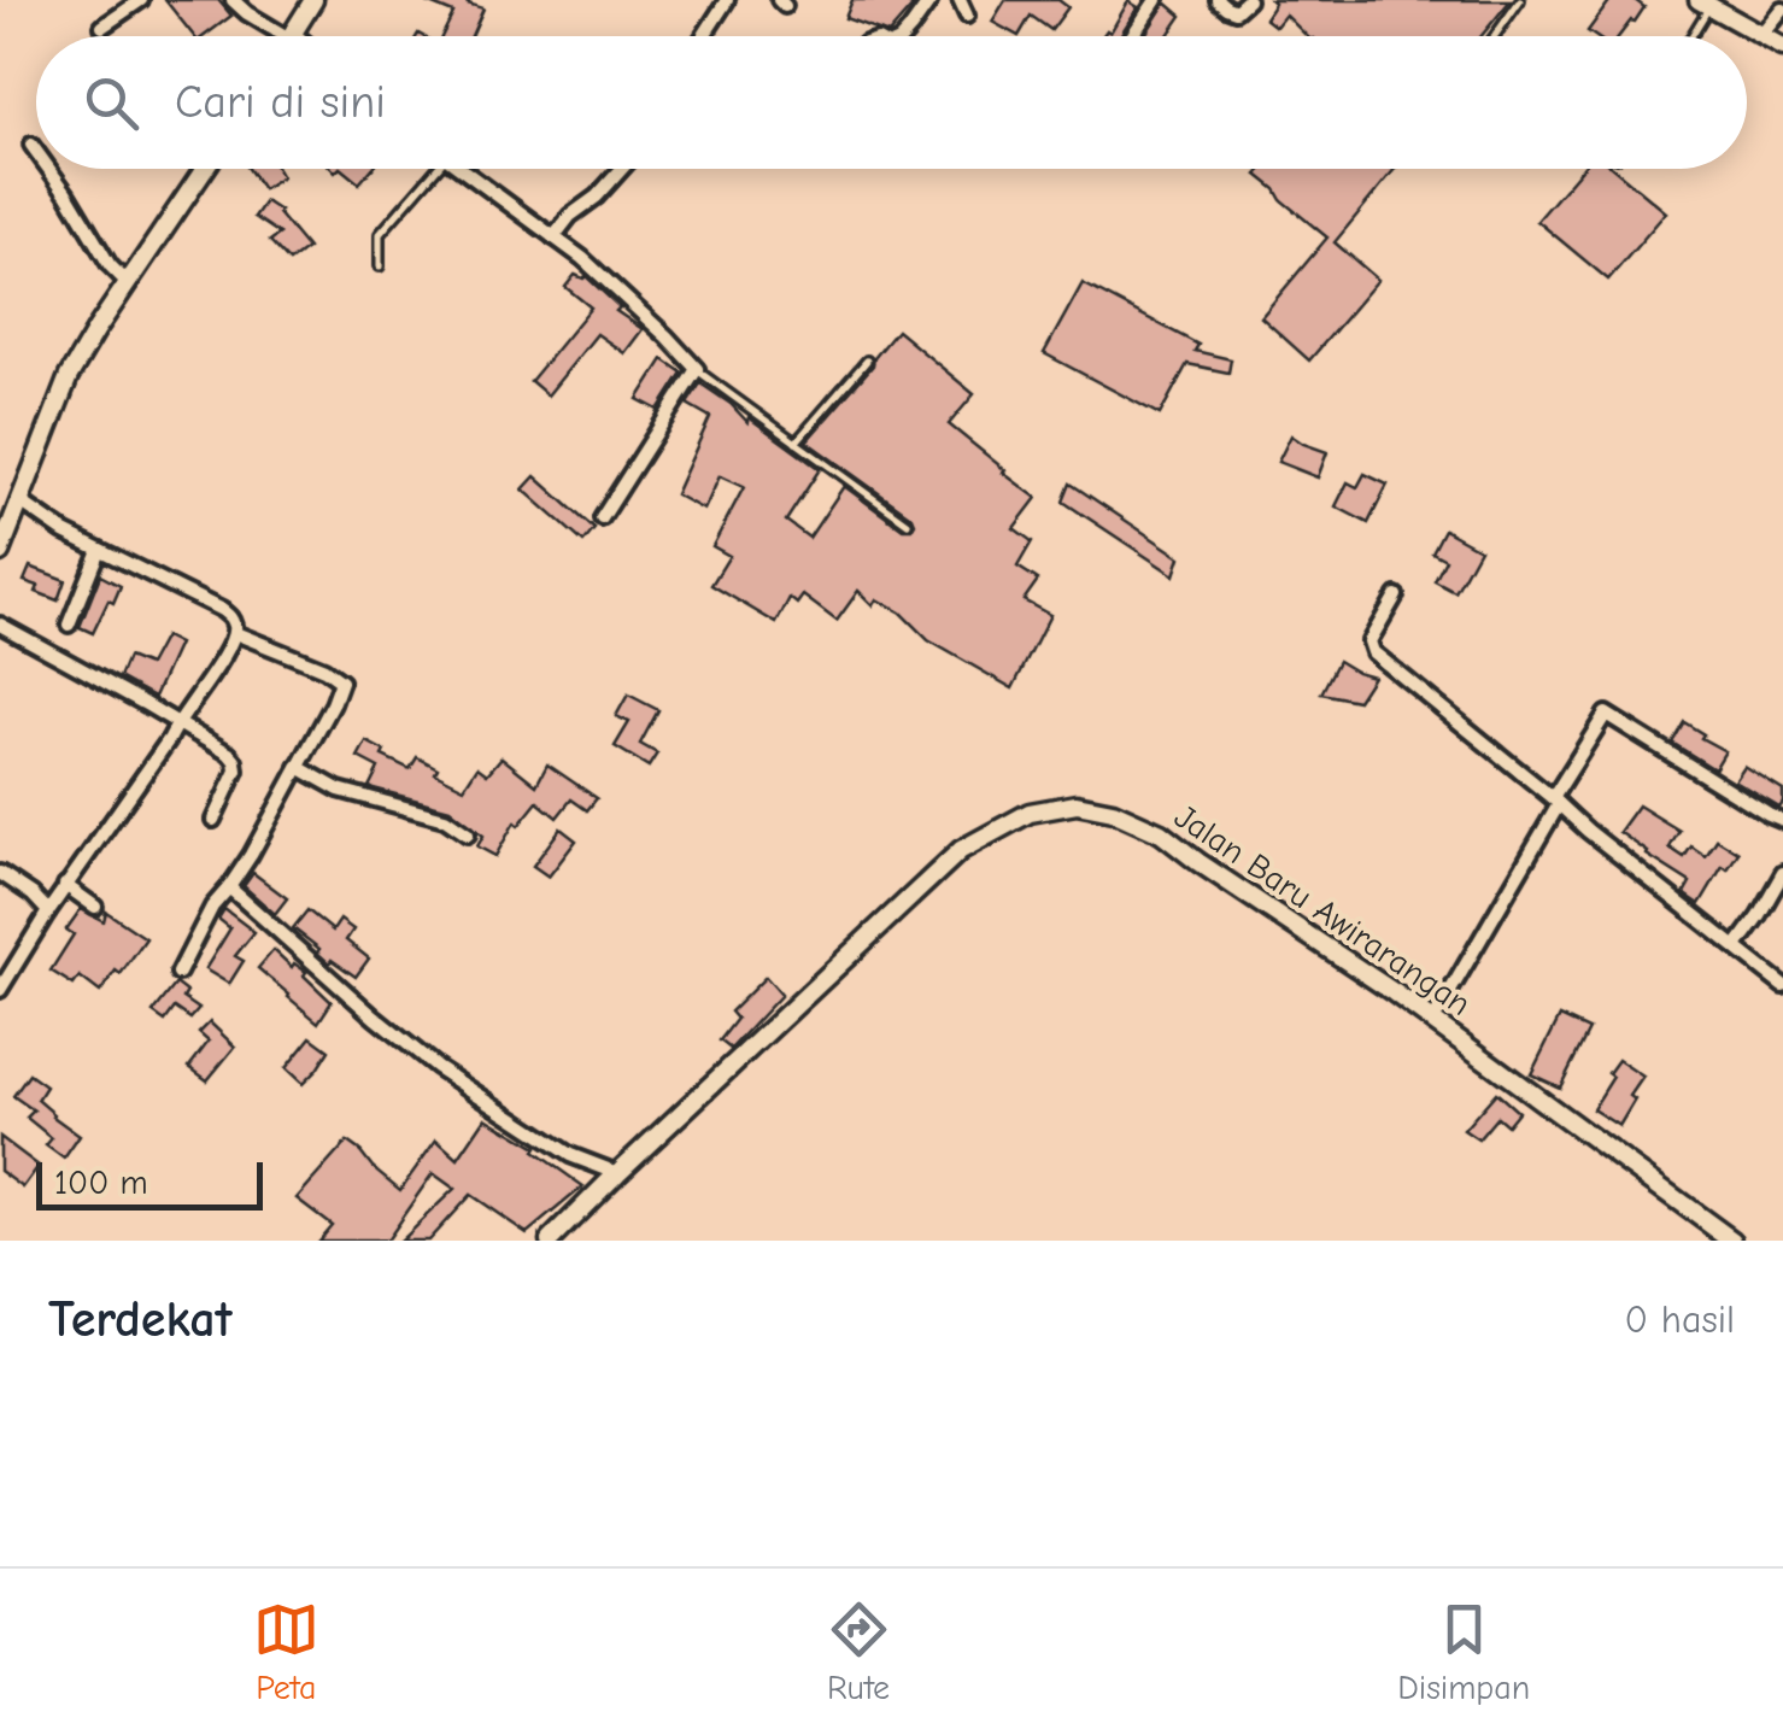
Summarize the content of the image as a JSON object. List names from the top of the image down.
{
  "streets": {
    "street": ["Jalan Baru Awirarangan"]
  },
  "scale_bar": "100 m",
  "page": {
    "search": "Cari di sini",
    "scale": "100 m",
    "heading": ["Terdekat", "0 hasil"],
    "nav": ["Peta", "Rute", "Disimpan"]
  }
}
